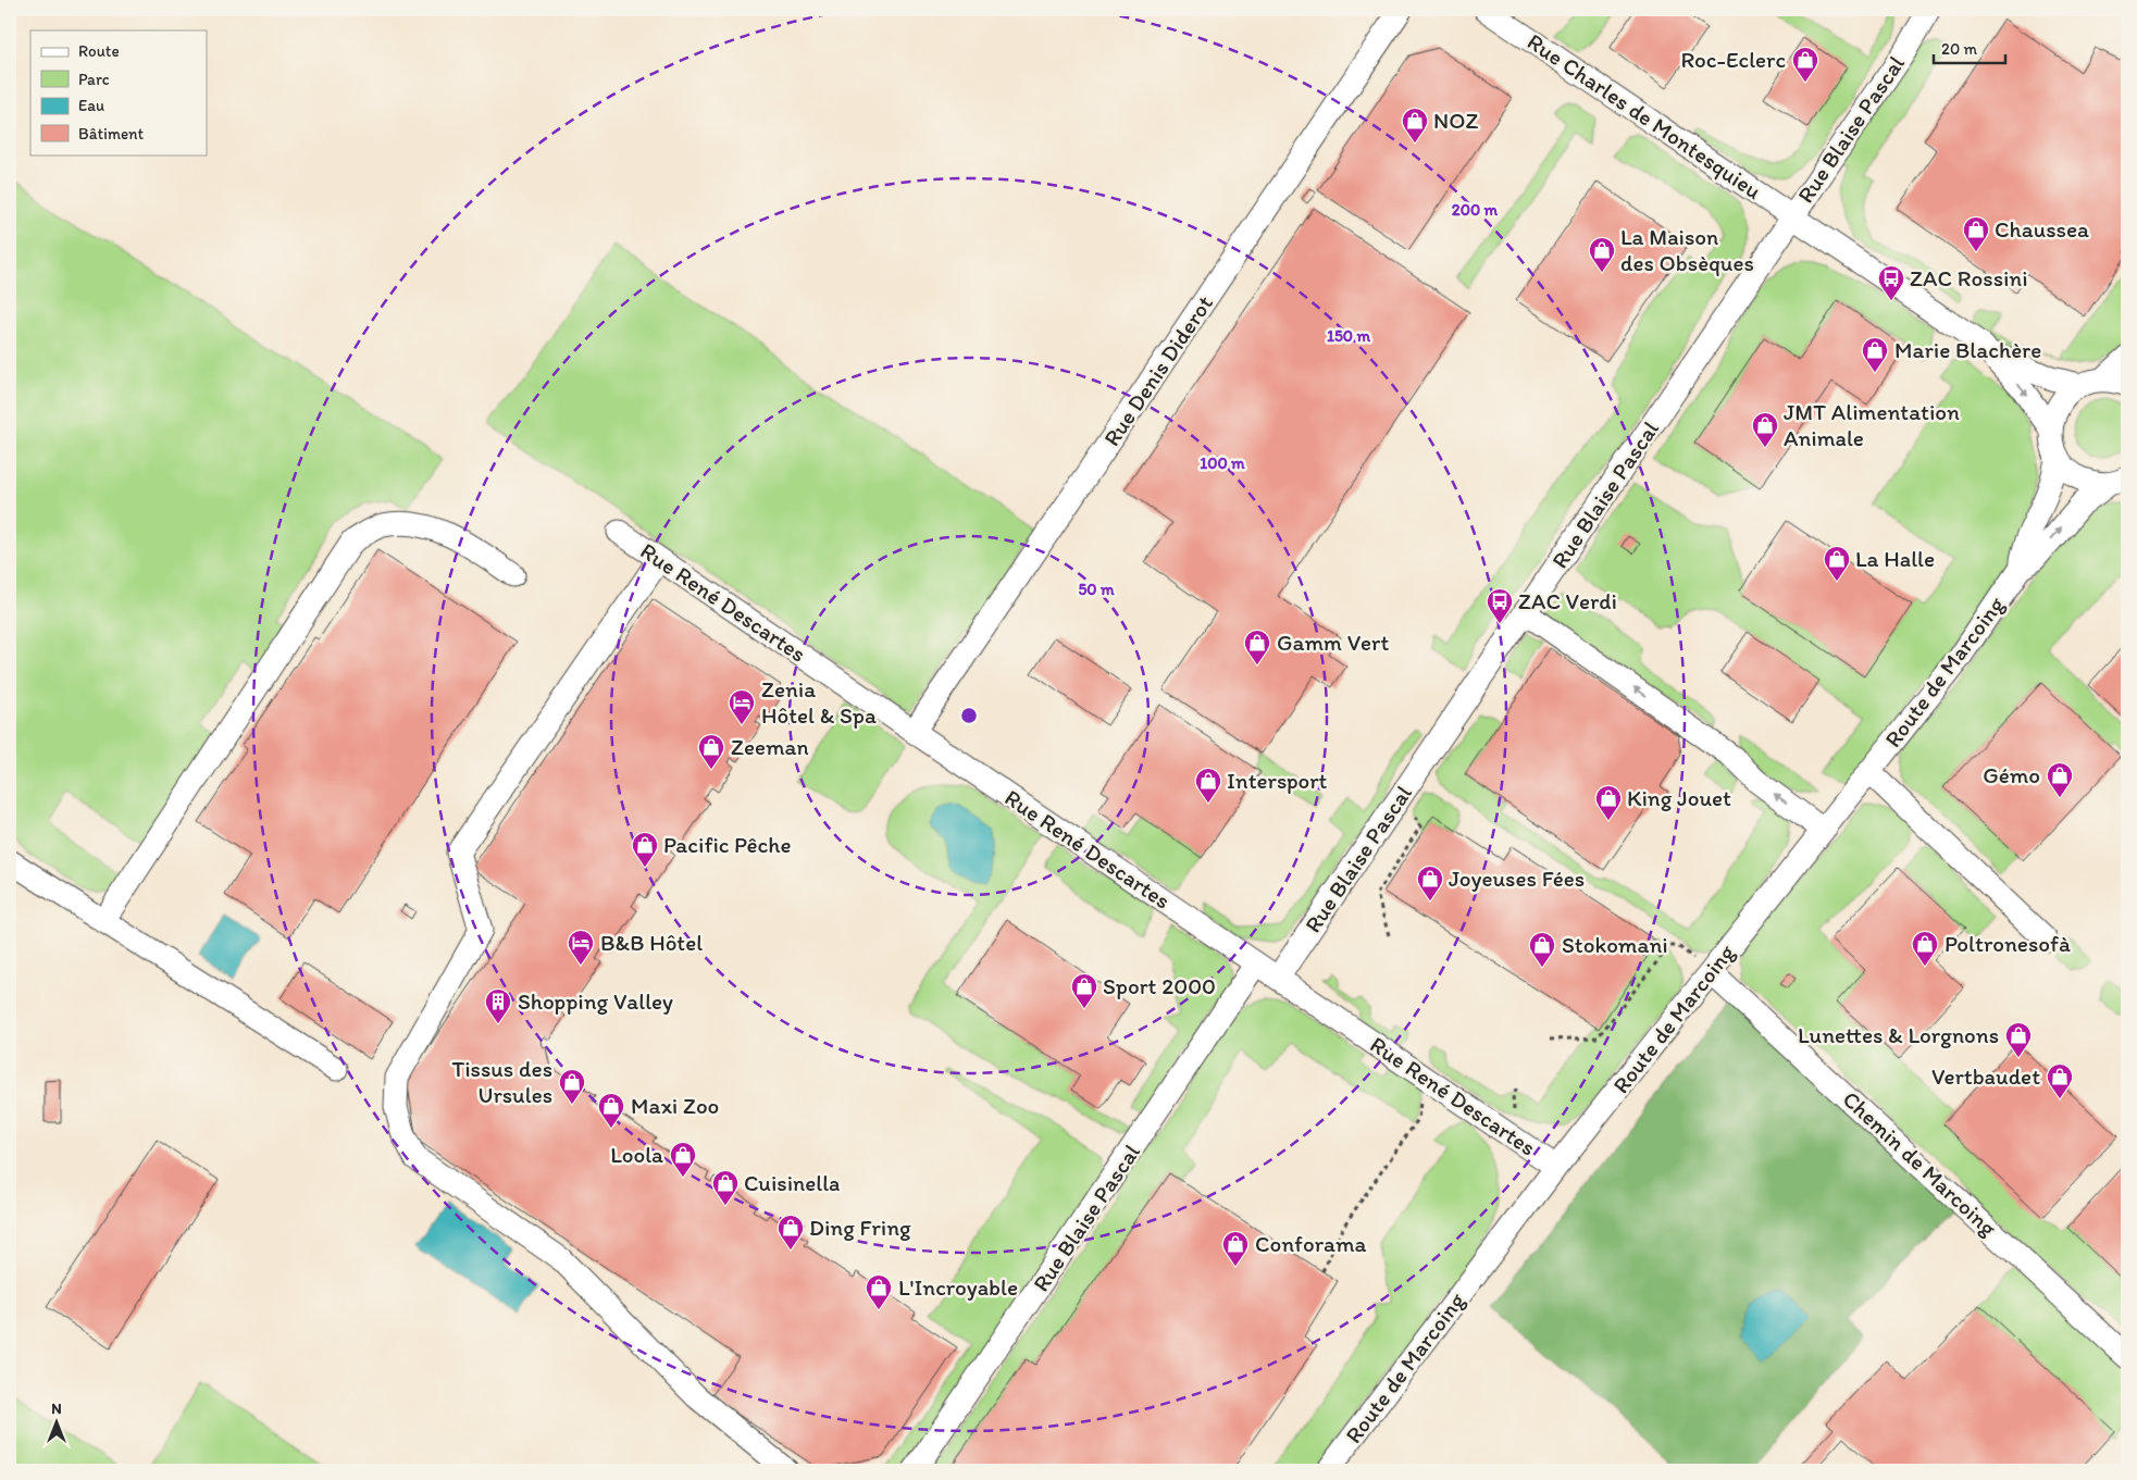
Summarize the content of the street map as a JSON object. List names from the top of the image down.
{
  "streets": {
    "street": [
      "Rue Charles de Montesquieu",
      "Rue Blaise Pascal",
      "Rue Denis Diderot",
      "Rue René Descartes",
      "Route de Marcoing",
      "Chemin de Marcoing"
    ]
  },
  "crossings": [
    ["Rue Charles de Montesquieu", "Rue Blaise Pascal"],
    ["Rue Blaise Pascal", "Rue René Descartes"],
    ["Rue Denis Diderot", "Rue René Descartes"],
    ["Rue René Descartes", "Route de Marcoing"],
    ["Route de Marcoing", "Chemin de Marcoing"]
  ],
  "places": {
    "shop": [
      "Roc-Eclerc",
      "NOZ",
      "Chaussea",
      "La Maison des Obsèques",
      "Marie Blachère",
      "JMT Alimentation Animale",
      "La Halle",
      "Gamm Vert",
      "Zeeman",
      "Gémo",
      "Intersport",
      "King Jouet",
      "Pacific Pêche",
      "Joyeuses Fées",
      "Poltronesofà",
      "Stokomani",
      "Sport 2000",
      "Lunettes & Lorgnons",
      "Vertbaudet",
      "Tissus des Ursules",
      "Maxi Zoo",
      "Loola",
      "Cuisinella",
      "Ding Fring",
      "Conforama",
      "L'Incroyable"
    ],
    "bus stop": ["ZAC Rossini", "ZAC Verdi"],
    "hotel": ["Zenia Hôtel & Spa", "B&B Hôtel"],
    "building": ["Shopping Valley"]
  },
  "legend": [
    "Route",
    "Parc",
    "Eau",
    "Bâtiment"
  ],
  "scale_bar": "20 m",
  "north": "top",
  "rings": [
    "200 m",
    "150 m",
    "100 m",
    "50 m"
  ]
}
